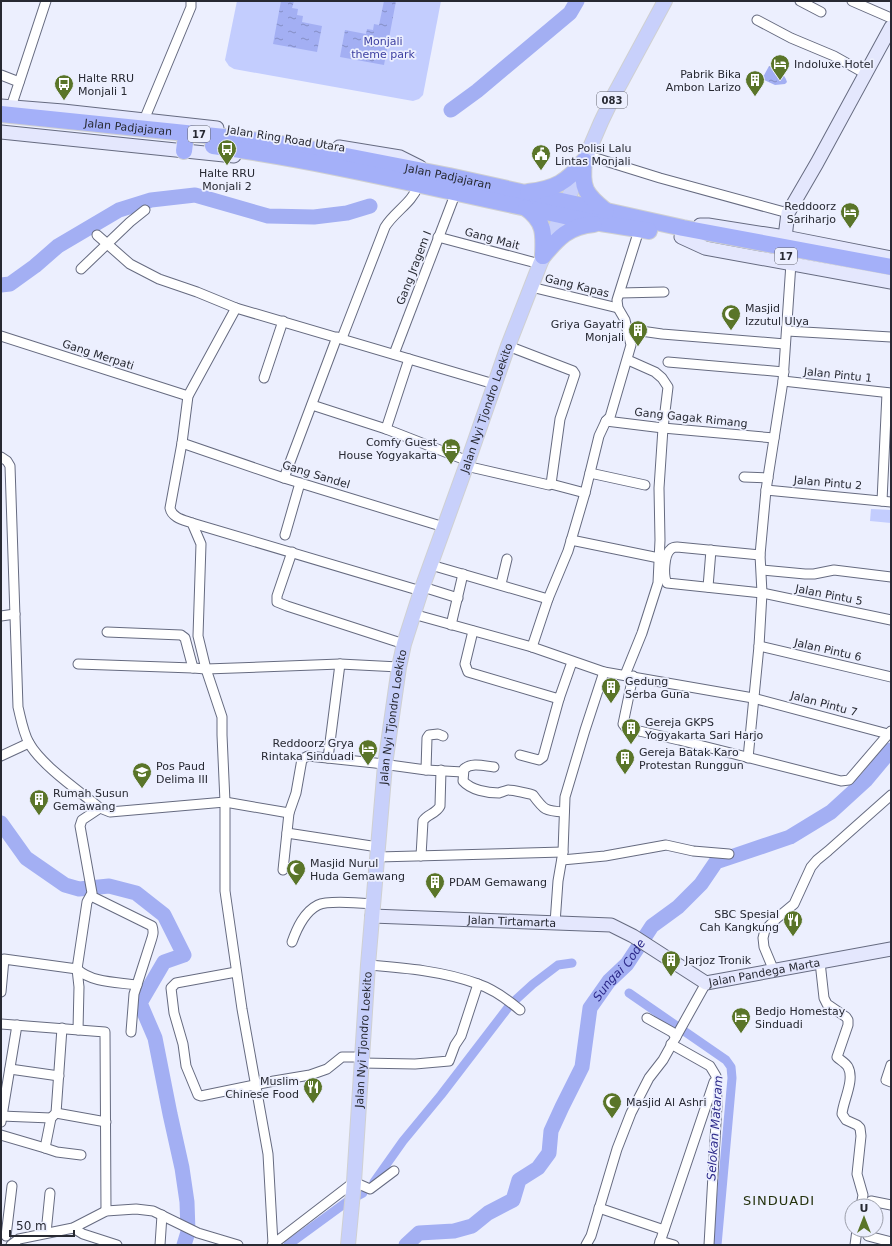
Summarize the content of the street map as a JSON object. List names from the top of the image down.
{
  "streets": {
    "highway": ["Jalan Padjajaran", "17"],
    "main road": ["083", "Jalan Nyi Tjondro Loekito"],
    "street": [
      "Jalan Ring Road Utara",
      "Gang Mait",
      "Gang Jragem I",
      "Gang Kapas",
      "Gang Merpati",
      "Jalan Pintu 1",
      "Gang Gagak Rimang",
      "Gang Sandel",
      "Jalan Pintu 2",
      "Jalan Pintu 5",
      "Jalan Pintu 6",
      "Jalan Pintu 7",
      "Jalan Tirtamarta",
      "Jalan Pandega Marta"
    ]
  },
  "crossings": [
    ["083", "Jalan Padjajaran"],
    ["083", "Jalan Nyi Tjondro Loekito"],
    ["Jalan Padjajaran", "Jalan Ring Road Utara"],
    ["Jalan Padjajaran", "Gang Jragem I"],
    ["Jalan Padjajaran", "Jalan Nyi Tjondro Loekito"],
    ["Gang Mait", "Gang Jragem I"],
    ["Gang Mait", "Jalan Nyi Tjondro Loekito"],
    ["Gang Kapas", "Jalan Nyi Tjondro Loekito"],
    ["Jalan Nyi Tjondro Loekito", "Gang Sandel"],
    ["Jalan Nyi Tjondro Loekito", "Jalan Pintu 7"],
    ["Jalan Nyi Tjondro Loekito", "Jalan Tirtamarta"],
    ["Jalan Tirtamarta", "Jalan Pandega Marta"]
  ],
  "districts": ["SINDUADI"],
  "water": ["Sungai Code", "Selokan Mataram"],
  "parks": ["Monjali theme park"],
  "places": {
    "hotel": [
      "Indoluxe Hotel",
      "Reddoorz Sariharjo",
      "Comfy Guest House Yogyakarta",
      "Reddoorz Grya Rintaka Sinduadi",
      "Bedjo Homestay Sinduadi"
    ],
    "building": [
      "Pabrik Bika Ambon Larizo",
      "Griya Gayatri Monjali",
      "Gedung Serba Guna",
      "Gereja GKPS Yogyakarta Sari Harjo",
      "Gereja Batak Karo Protestan Runggun",
      "Rumah Susun Gemawang",
      "PDAM Gemawang",
      "Jarjoz Tronik"
    ],
    "bus stop": ["Halte RRU Monjali 1", "Halte RRU Monjali 2"],
    "public building": ["Pos Polisi Lalu Lintas Monjali"],
    "mosque": ["Masjid Izzutul Ulya", "Masjid Nurul Huda Gemawang", "Masjid Al Ashri"],
    "school or university": ["Pos Paud Delima III"],
    "restaurant": ["SBC Spesial Cah Kangkung", "Muslim Chinese Food"]
  },
  "scale_bar": "50 m",
  "north": "top"
}
